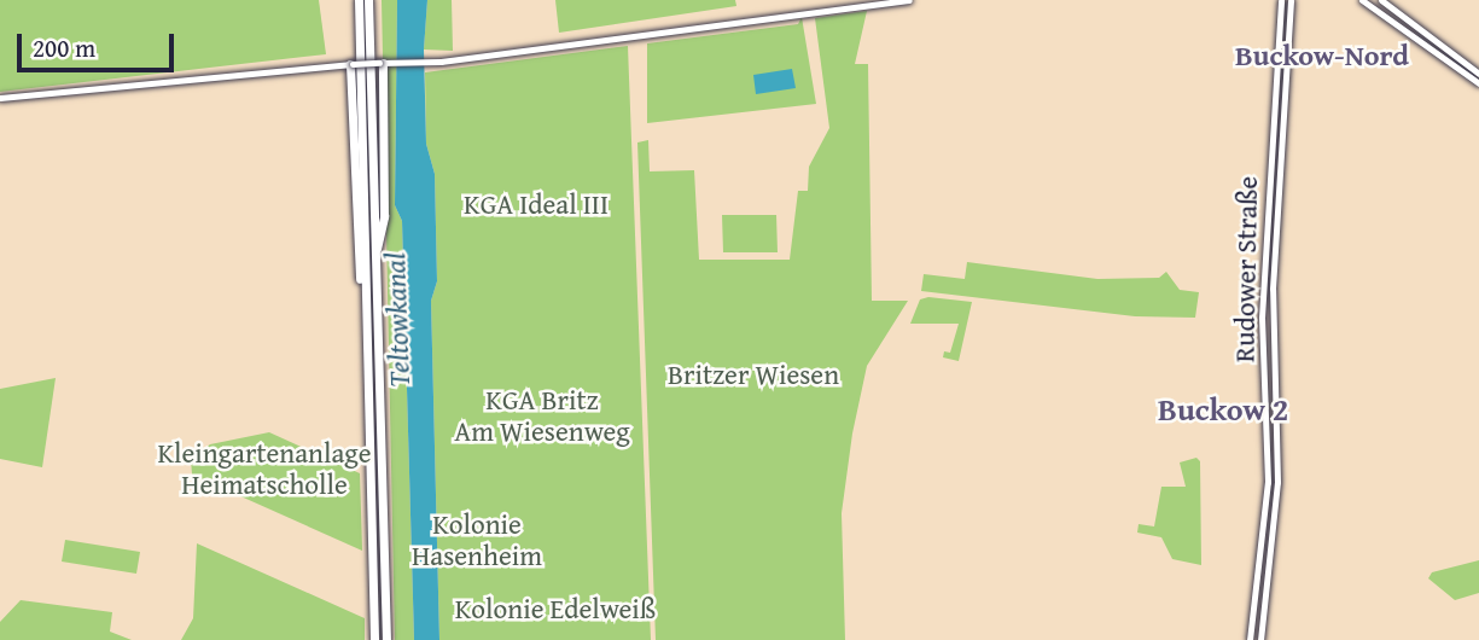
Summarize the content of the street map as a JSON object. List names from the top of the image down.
{
  "streets": {
    "main road": ["Rudower Straße"]
  },
  "districts": ["Buckow-Nord", "Buckow 2"],
  "water": ["Teltowkanal"],
  "parks": [
    "KGA Ideal III",
    "Britzer Wiesen",
    "KGA Britz Am Wiesenweg",
    "Kleingartenanlage Heimatscholle",
    "Kolonie Hasenheim",
    "Kolonie Edelweiß"
  ],
  "scale_bar": "200 m"
}
